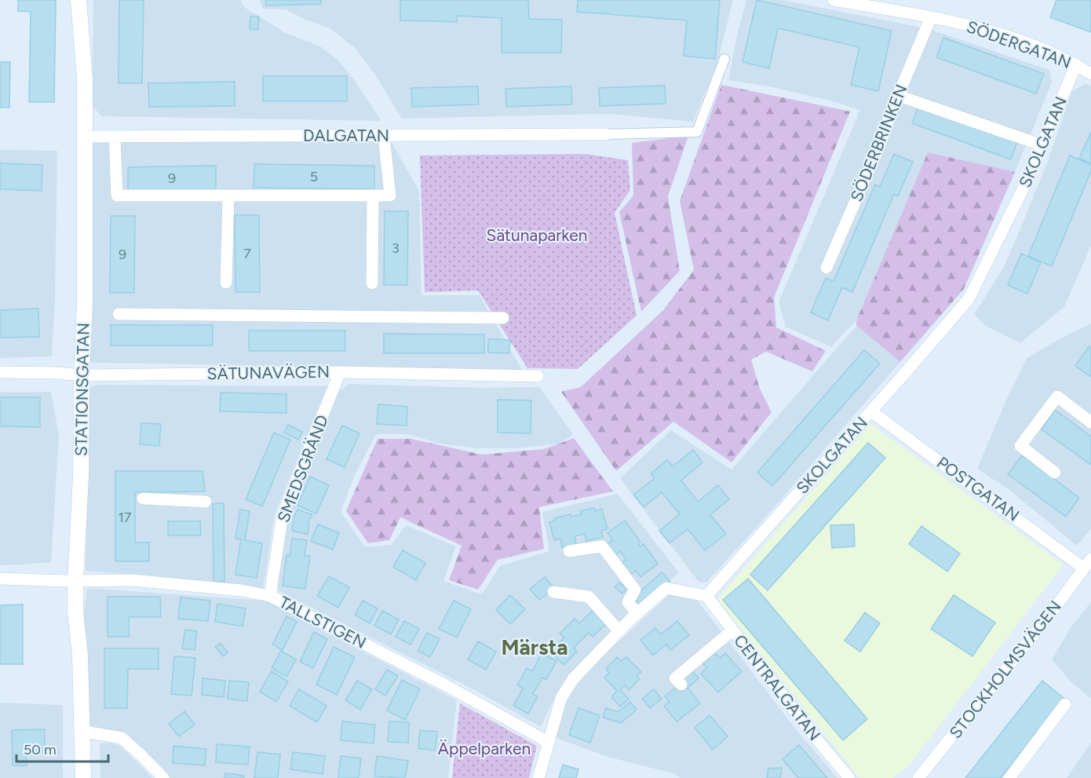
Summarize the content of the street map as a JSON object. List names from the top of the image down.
{
  "streets": {
    "street": [
      "SÖDERGATAN",
      "DALGATAN",
      "SKOLGATAN",
      "SÖDERBRINKEN",
      "SÄTUNAVÄGEN",
      "STATIONSGATAN",
      "SMEDSGRÄND",
      "POSTGATAN",
      "TALLSTIGEN",
      "STOCKHOLMSVÄGEN",
      "CENTRALGATAN"
    ]
  },
  "crossings": [
    ["SÖDERGATAN", "SKOLGATAN"],
    ["SÖDERGATAN", "SÖDERBRINKEN"],
    ["DALGATAN", "STATIONSGATAN"],
    ["SKOLGATAN", "POSTGATAN"],
    ["SKOLGATAN", "CENTRALGATAN"],
    ["SÄTUNAVÄGEN", "STATIONSGATAN"],
    ["SÄTUNAVÄGEN", "SMEDSGRÄND"],
    ["STATIONSGATAN", "TALLSTIGEN"],
    ["SMEDSGRÄND", "TALLSTIGEN"],
    ["POSTGATAN", "STOCKHOLMSVÄGEN"]
  ],
  "districts": ["Märsta"],
  "parks": ["Sätunaparken", "Äppelparken"],
  "house_numbers": [
    "5",
    "9",
    "3",
    "7",
    "9",
    "17"
  ],
  "scale_bar": "50 m"
}
